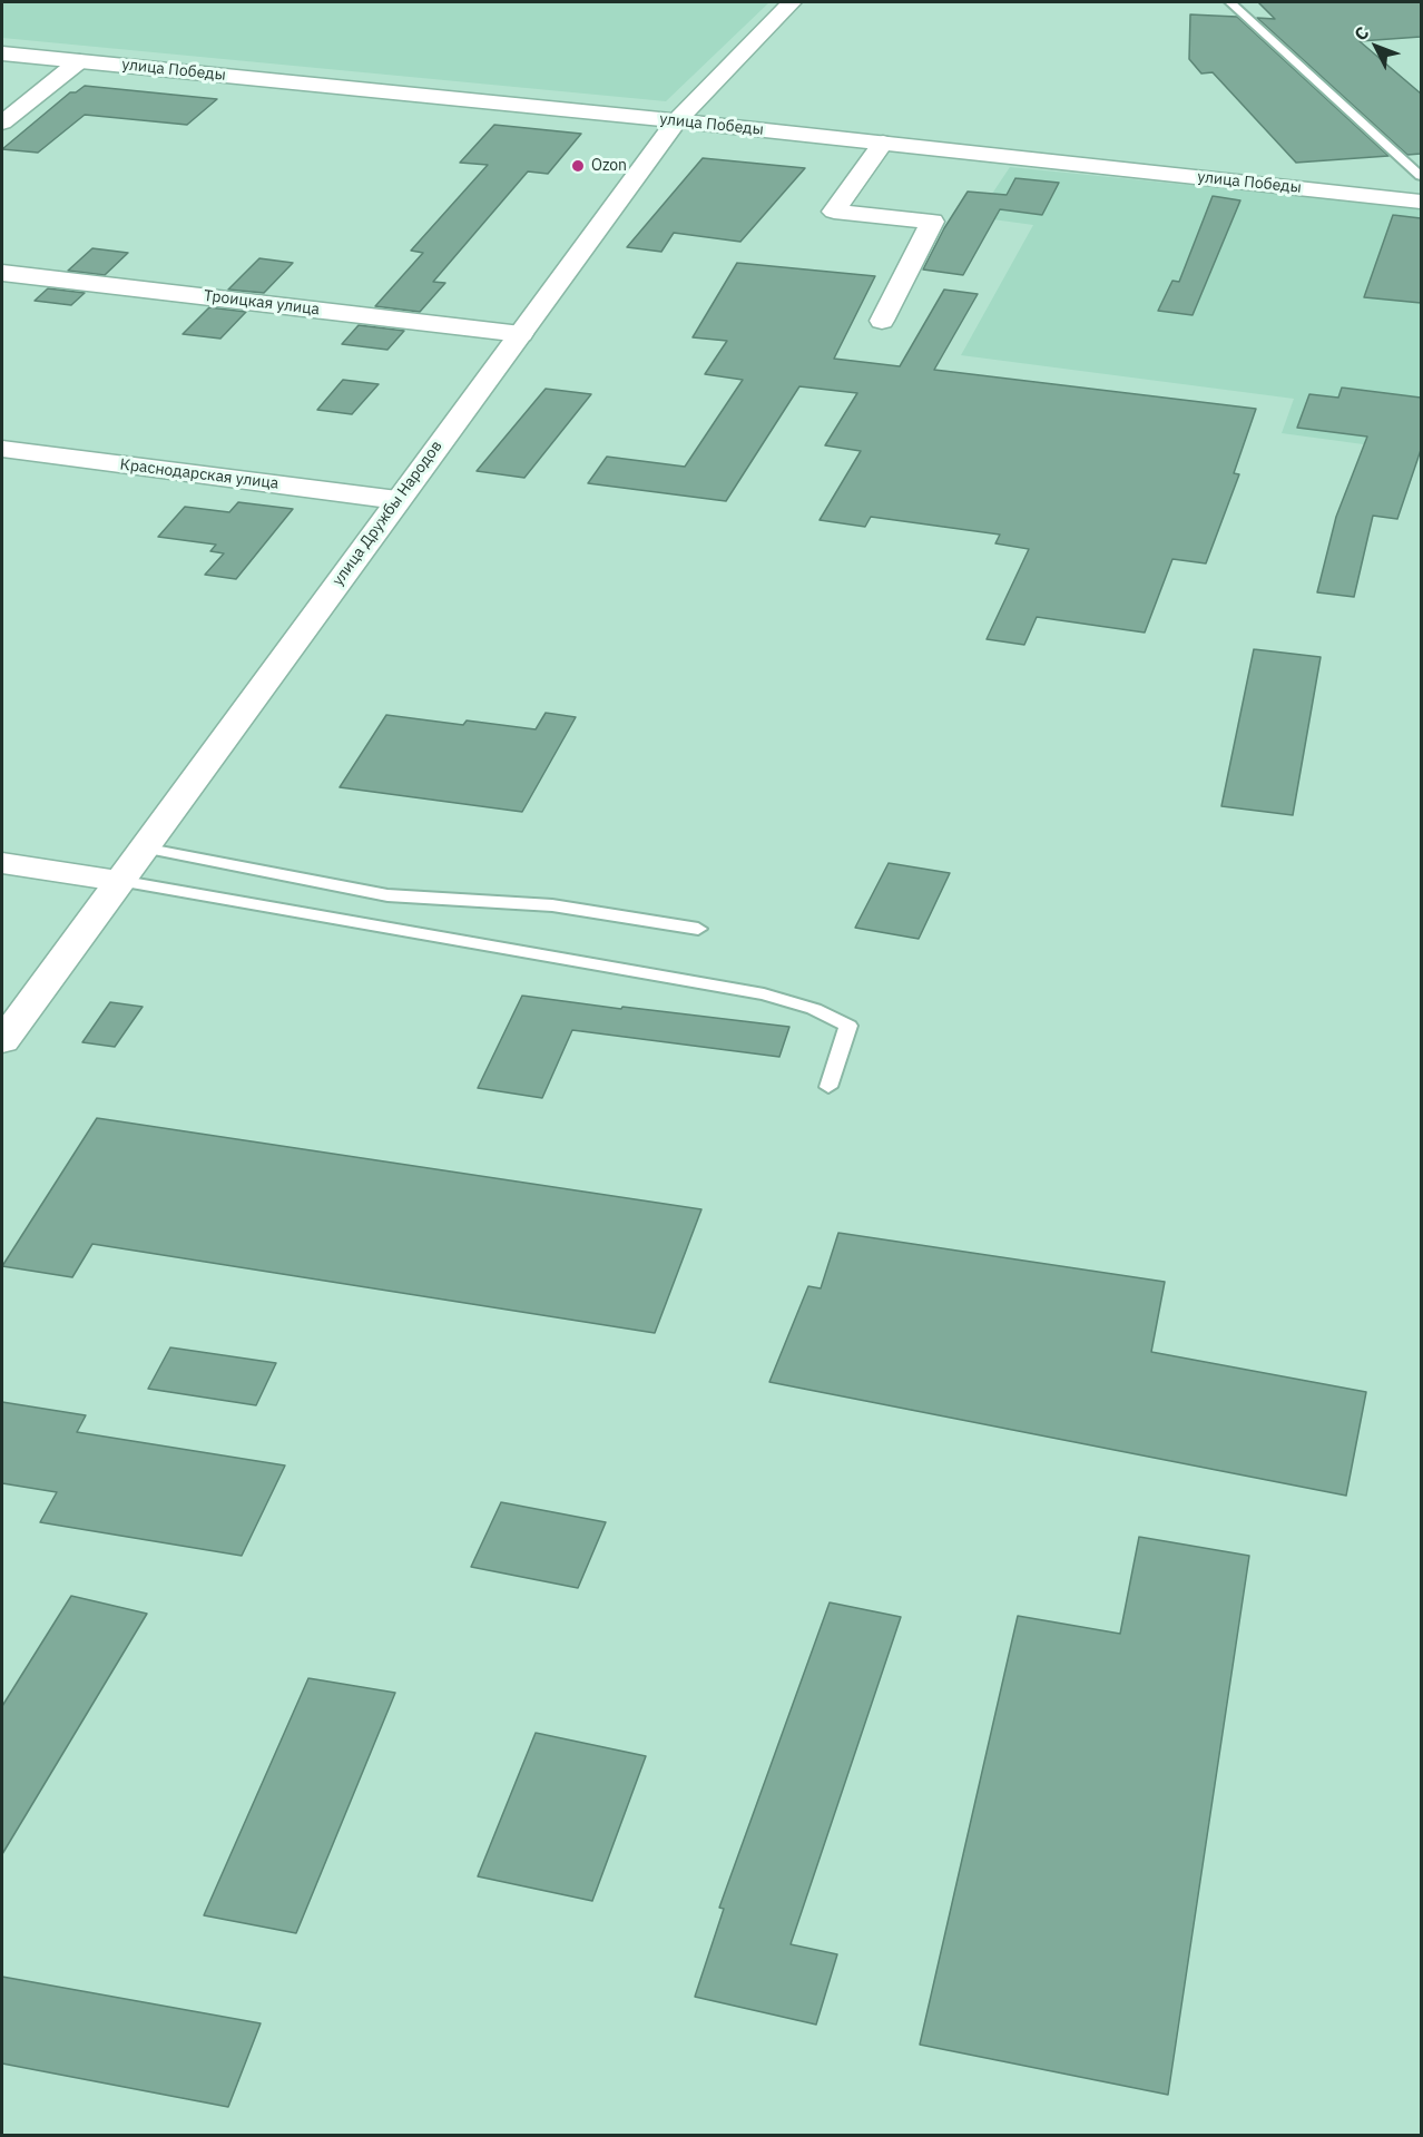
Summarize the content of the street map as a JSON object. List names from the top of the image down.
{
  "streets": {
    "street": [
      "улица Победы",
      "Троицкая улица",
      "Краснодарская улица",
      "улица Дружбы Народов"
    ]
  },
  "crossings": [
    ["улица Победы", "улица Дружбы Народов"],
    ["Троицкая улица", "улица Дружбы Народов"],
    ["Краснодарская улица", "улица Дружбы Народов"]
  ],
  "places": ["Ozon"],
  "north": "top left"
}
